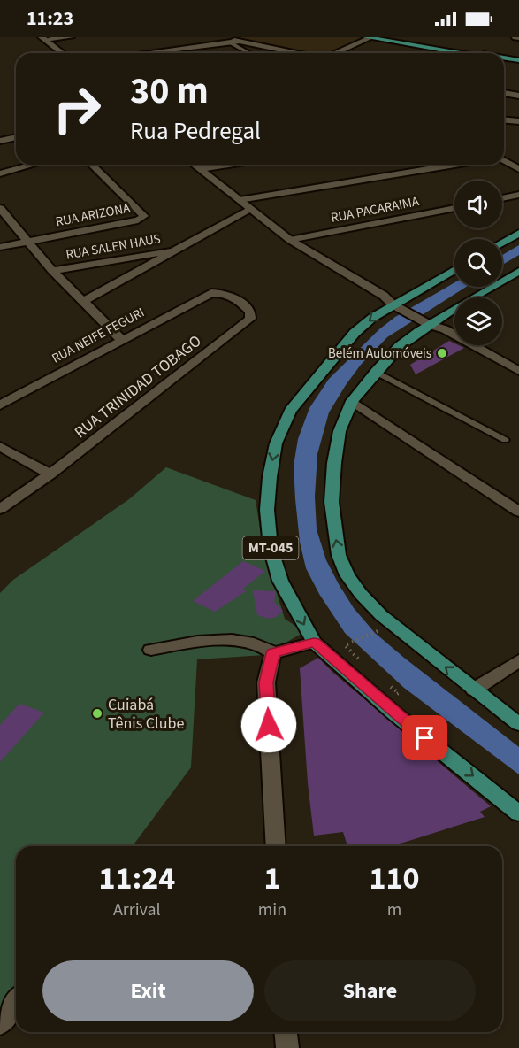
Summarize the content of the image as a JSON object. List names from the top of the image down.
{
  "streets": {
    "main road": ["MT-045"],
    "street": [
      "RUA PACARAIMA",
      "RUA ARIZONA",
      "RUA SALEN HAUS",
      "RUA NEIFE FEGURI",
      "RUA TRINIDAD TOBAGO"
    ]
  },
  "crossings": [
    ["RUA NEIFE FEGURI", "RUA TRINIDAD TOBAGO"]
  ],
  "places": ["Belém Automóveis", "Cuiabá Tênis Clube"],
  "page": {
    "status": "11:23",
    "turn": ["30 m", "Rua Pedregal"],
    "eta": [
      "11:24",
      "Arrival",
      "1",
      "min",
      "110",
      "m"
    ],
    "buttons": ["Exit", "Share"]
  }
}
